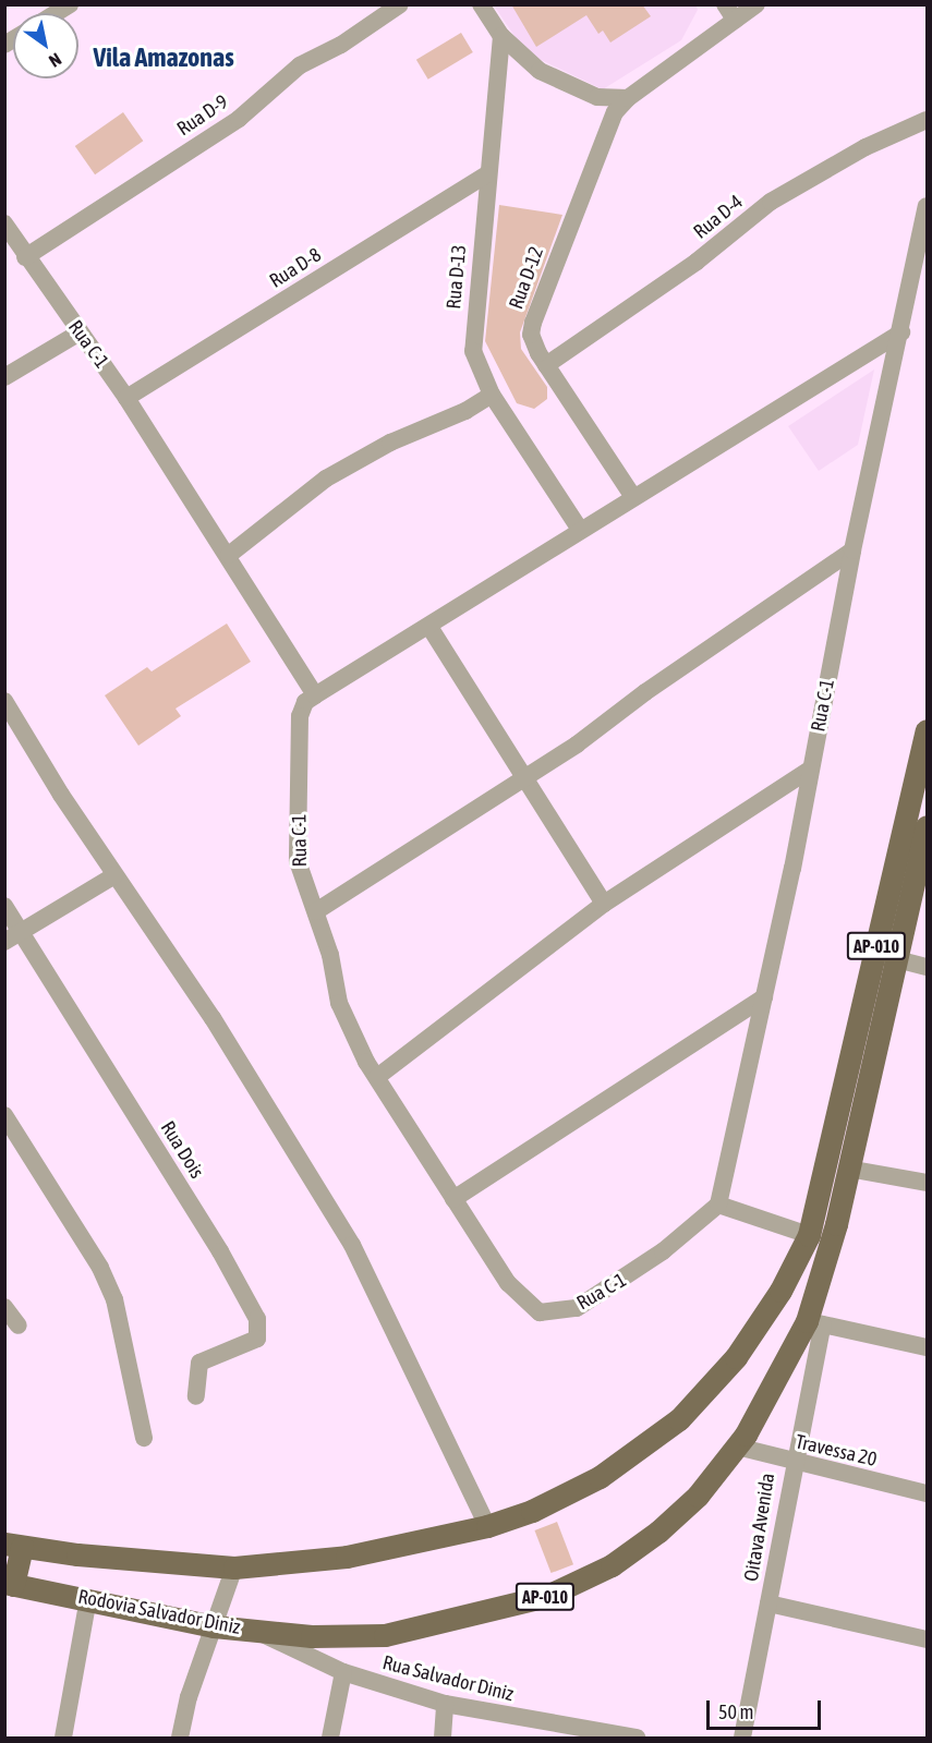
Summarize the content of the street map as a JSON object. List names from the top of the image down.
{
  "streets": {
    "main road": ["AP-010", "Rodovia Salvador Diniz"],
    "street": [
      "Rua D-9",
      "Rua D-4",
      "Rua D-8",
      "Rua D-13",
      "Rua D-12",
      "Rua C-1",
      "Rua Dois",
      "Travessa 20",
      "Oitava Avenida",
      "Rua Salvador Diniz"
    ]
  },
  "crossings": [
    ["Rua D-9", "Rua C-1"],
    ["Rua D-4", "Rua D-12"],
    ["Rua D-8", "Rua D-13"],
    ["Rua D-8", "Rua C-1"],
    ["AP-010", "Rodovia Salvador Diniz"],
    ["Travessa 20", "Oitava Avenida"],
    ["Travessa 20", "Rodovia Salvador Diniz"],
    ["Oitava Avenida", "Rodovia Salvador Diniz"],
    ["Rodovia Salvador Diniz", "Rua Salvador Diniz"]
  ],
  "districts": ["Vila Amazonas"],
  "scale_bar": "50 m",
  "north": "bottom right"
}
